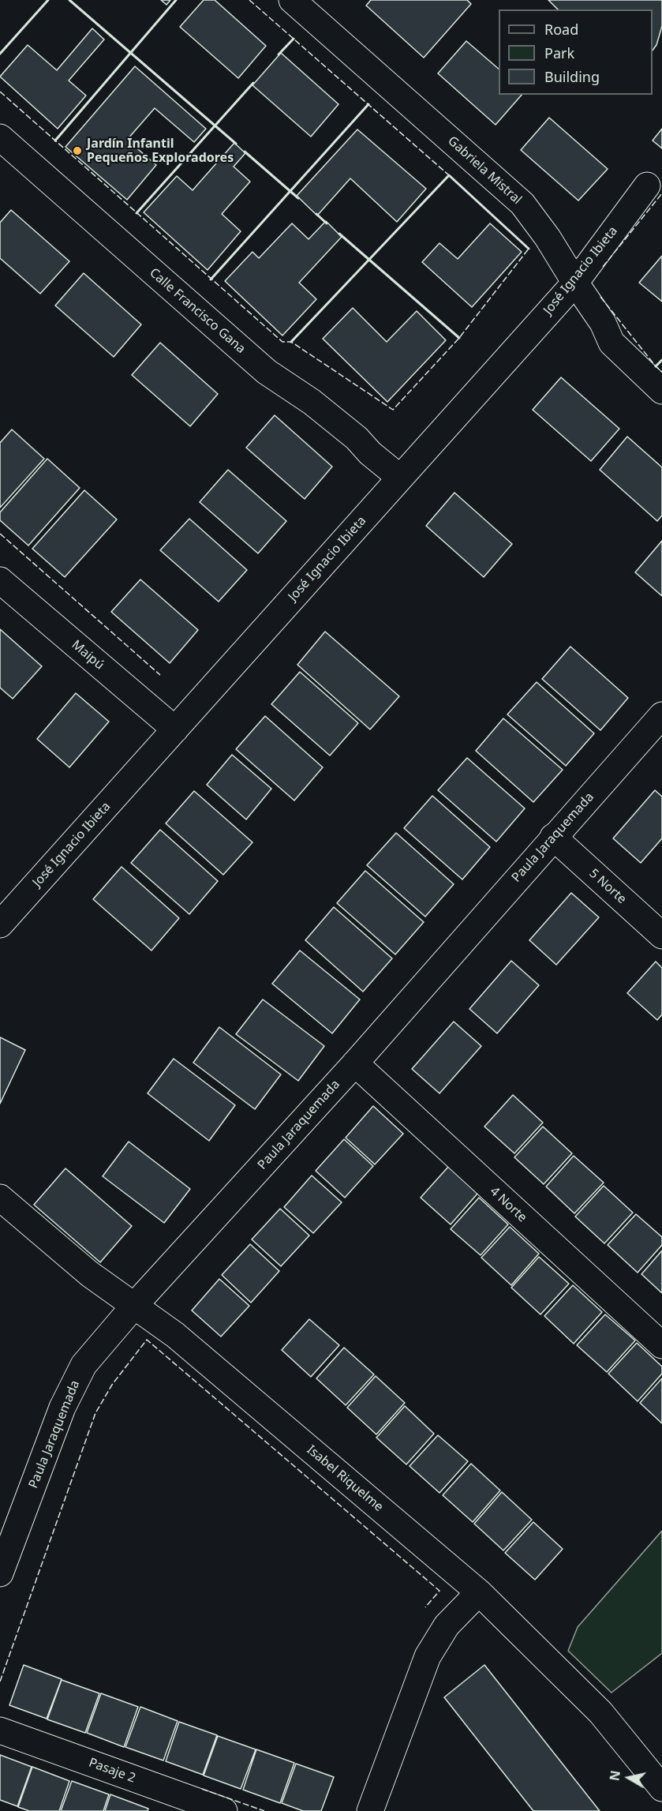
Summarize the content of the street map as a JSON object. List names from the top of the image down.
{
  "streets": {
    "street": [
      "Gabriela Mistral",
      "José Ignacio Ibieta",
      "Calle Francisco Gana",
      "Maipú",
      "Paula Jaraquemada",
      "5 Norte",
      "4 Norte",
      "Isabel Riquelme",
      "Pasaje 2"
    ]
  },
  "crossings": [
    ["Gabriela Mistral", "José Ignacio Ibieta"],
    ["José Ignacio Ibieta", "Calle Francisco Gana"],
    ["José Ignacio Ibieta", "Maipú"],
    ["Paula Jaraquemada", "5 Norte"],
    ["Paula Jaraquemada", "4 Norte"],
    ["Paula Jaraquemada", "Isabel Riquelme"]
  ],
  "places": ["Jardín Infantil Pequeños Exploradores"],
  "legend": ["Road", "Park", "Building"],
  "north": "left"
}
